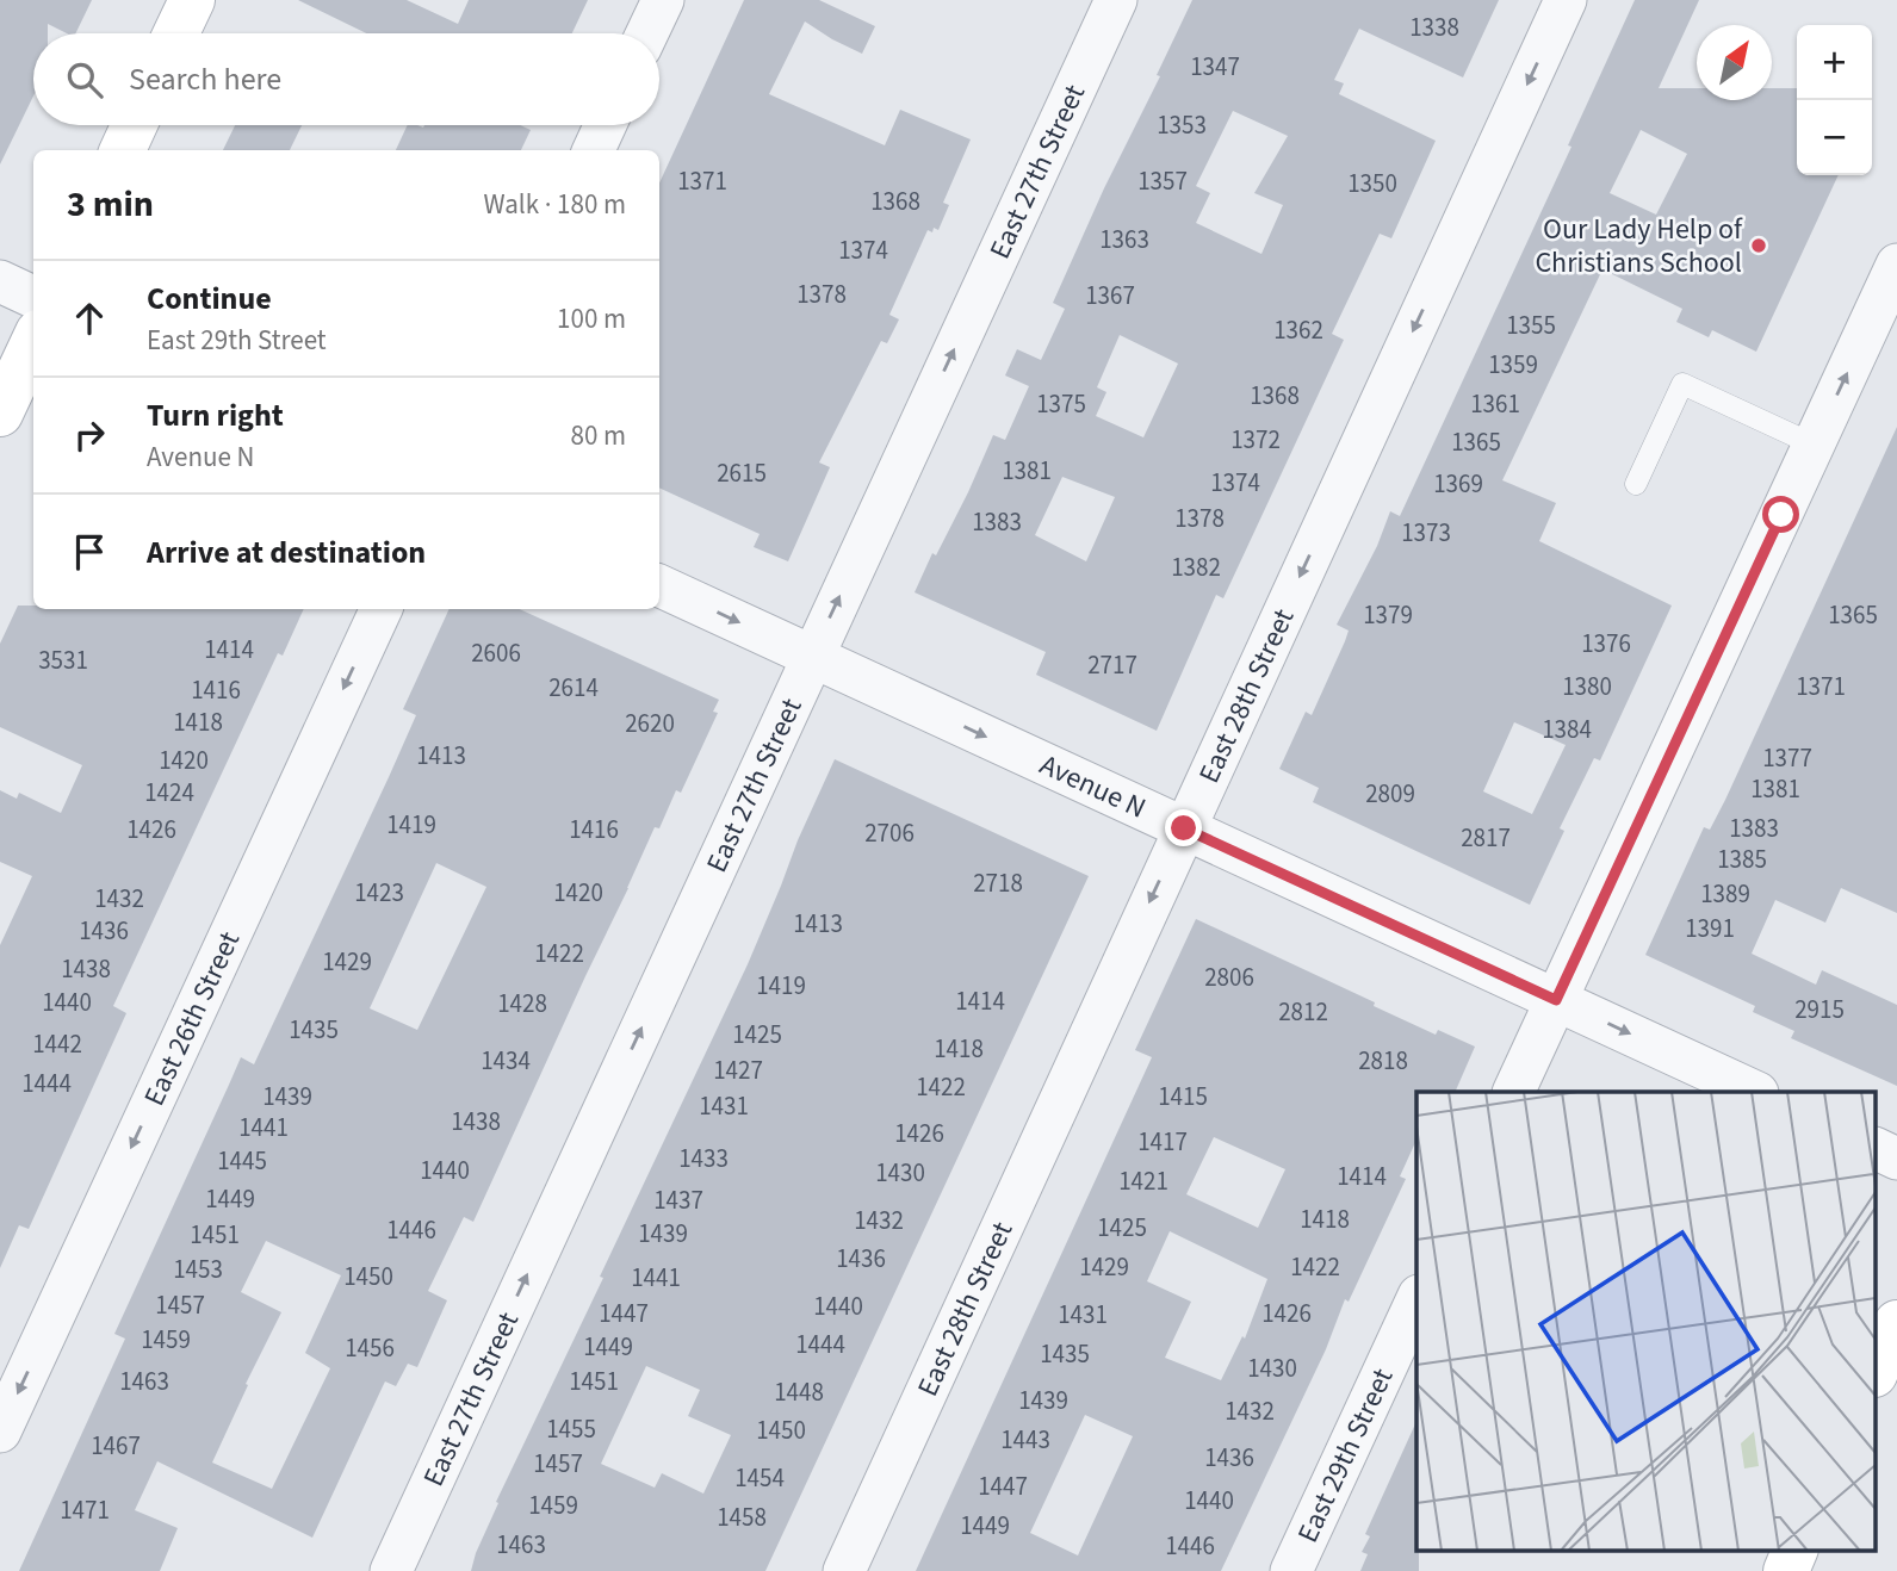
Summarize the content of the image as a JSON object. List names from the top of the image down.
{
  "streets": {
    "street": [
      "East 27th Street",
      "East 28th Street",
      "Avenue N",
      "East 26th Street",
      "East 29th Street"
    ]
  },
  "crossings": [
    ["East 27th Street", "Avenue N"],
    ["East 28th Street", "Avenue N"]
  ],
  "one_way": [
    "East 27th Street",
    "East 28th Street",
    "Avenue N",
    "East 26th Street"
  ],
  "places": ["Our Lady Help of Christians School"],
  "house_numbers": [
    "1338",
    "1347",
    "1353",
    "1371",
    "1357",
    "1350",
    "1368",
    "1363",
    "1374",
    "1378",
    "1367",
    "1355",
    "1362",
    "1359",
    "1368",
    "1375",
    "1361",
    "1372",
    "1365",
    "1381",
    "2615",
    "1374",
    "1369",
    "1378",
    "1383",
    "1373",
    "1382",
    "1379",
    "1365",
    "1376",
    "1414",
    "2606",
    "3531",
    "2717",
    "1380",
    "1371",
    "2614",
    "1416",
    "1418",
    "2620",
    "1384",
    "1413",
    "1377",
    "1420",
    "1381",
    "1424",
    "2809",
    "1419",
    "1383",
    "1426",
    "1416",
    "2706",
    "2817",
    "1385",
    "2718",
    "1423",
    "1420",
    "1389",
    "1432",
    "1413",
    "1391",
    "1436",
    "1422",
    "1429",
    "1438",
    "2806",
    "1419",
    "1414",
    "1440",
    "1428",
    "2915",
    "2812",
    "1435",
    "1425",
    "1442",
    "1418",
    "1434",
    "2818",
    "1427",
    "1444",
    "1422",
    "1439",
    "1415",
    "1431",
    "1438",
    "1441",
    "1426",
    "1417",
    "1433",
    "1445",
    "1440",
    "1430",
    "1414",
    "1421",
    "1449",
    "1437",
    "1418",
    "1432",
    "1425",
    "1446",
    "1439",
    "1451",
    "1436",
    "1429",
    "1422",
    "1453",
    "1450",
    "1441",
    "1457",
    "1440",
    "1447",
    "1426",
    "1431",
    "1459",
    "1444",
    "1449",
    "1456",
    "1435",
    "1430",
    "1463",
    "1451",
    "1448",
    "1439",
    "1432",
    "1455",
    "1450",
    "1443",
    "1467",
    "1436",
    "1457",
    "1454",
    "1447",
    "1440",
    "1459",
    "1471",
    "1458",
    "1449",
    "1463",
    "1446"
  ],
  "north": "top right",
  "page": {
    "map_buttons": ["+", "−"],
    "search": "Search here",
    "heading": ["3 min", "Walk · 180 m"],
    "list": [
      ["Continue", "East 29th Street", "100 m"],
      ["Turn right", "Avenue N", "80 m"],
      "Arrive at destination"
    ]
  }
}
